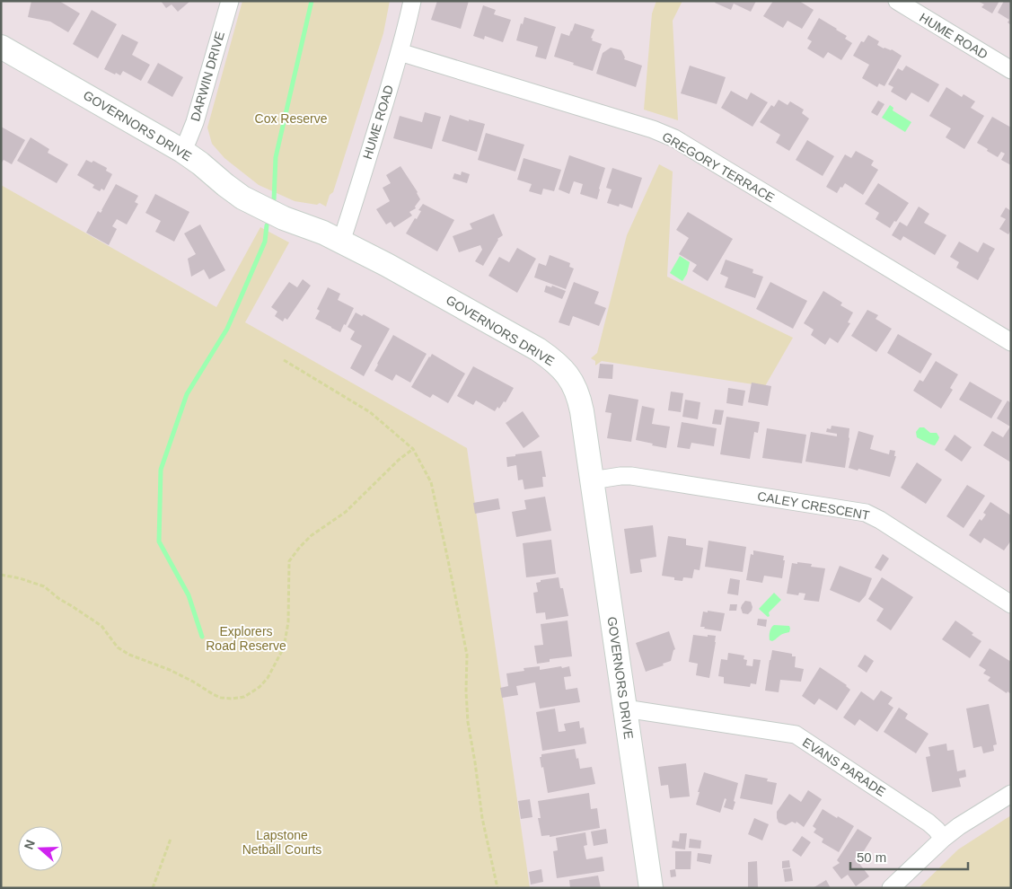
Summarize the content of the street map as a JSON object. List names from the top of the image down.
{
  "streets": {
    "main road": ["GOVERNORS DRIVE"],
    "street": [
      "HUME ROAD",
      "DARWIN DRIVE",
      "GREGORY TERRACE",
      "CALEY CRESCENT",
      "EVANS PARADE"
    ]
  },
  "crossings": [
    ["HUME ROAD", "GOVERNORS DRIVE"],
    ["HUME ROAD", "GREGORY TERRACE"],
    ["DARWIN DRIVE", "GOVERNORS DRIVE"],
    ["GOVERNORS DRIVE", "CALEY CRESCENT"],
    ["GOVERNORS DRIVE", "EVANS PARADE"]
  ],
  "parks": ["Cox Reserve", "Explorers Road Reserve", "Lapstone Netball Courts"],
  "scale_bar": "50 m",
  "north": "left"
}
